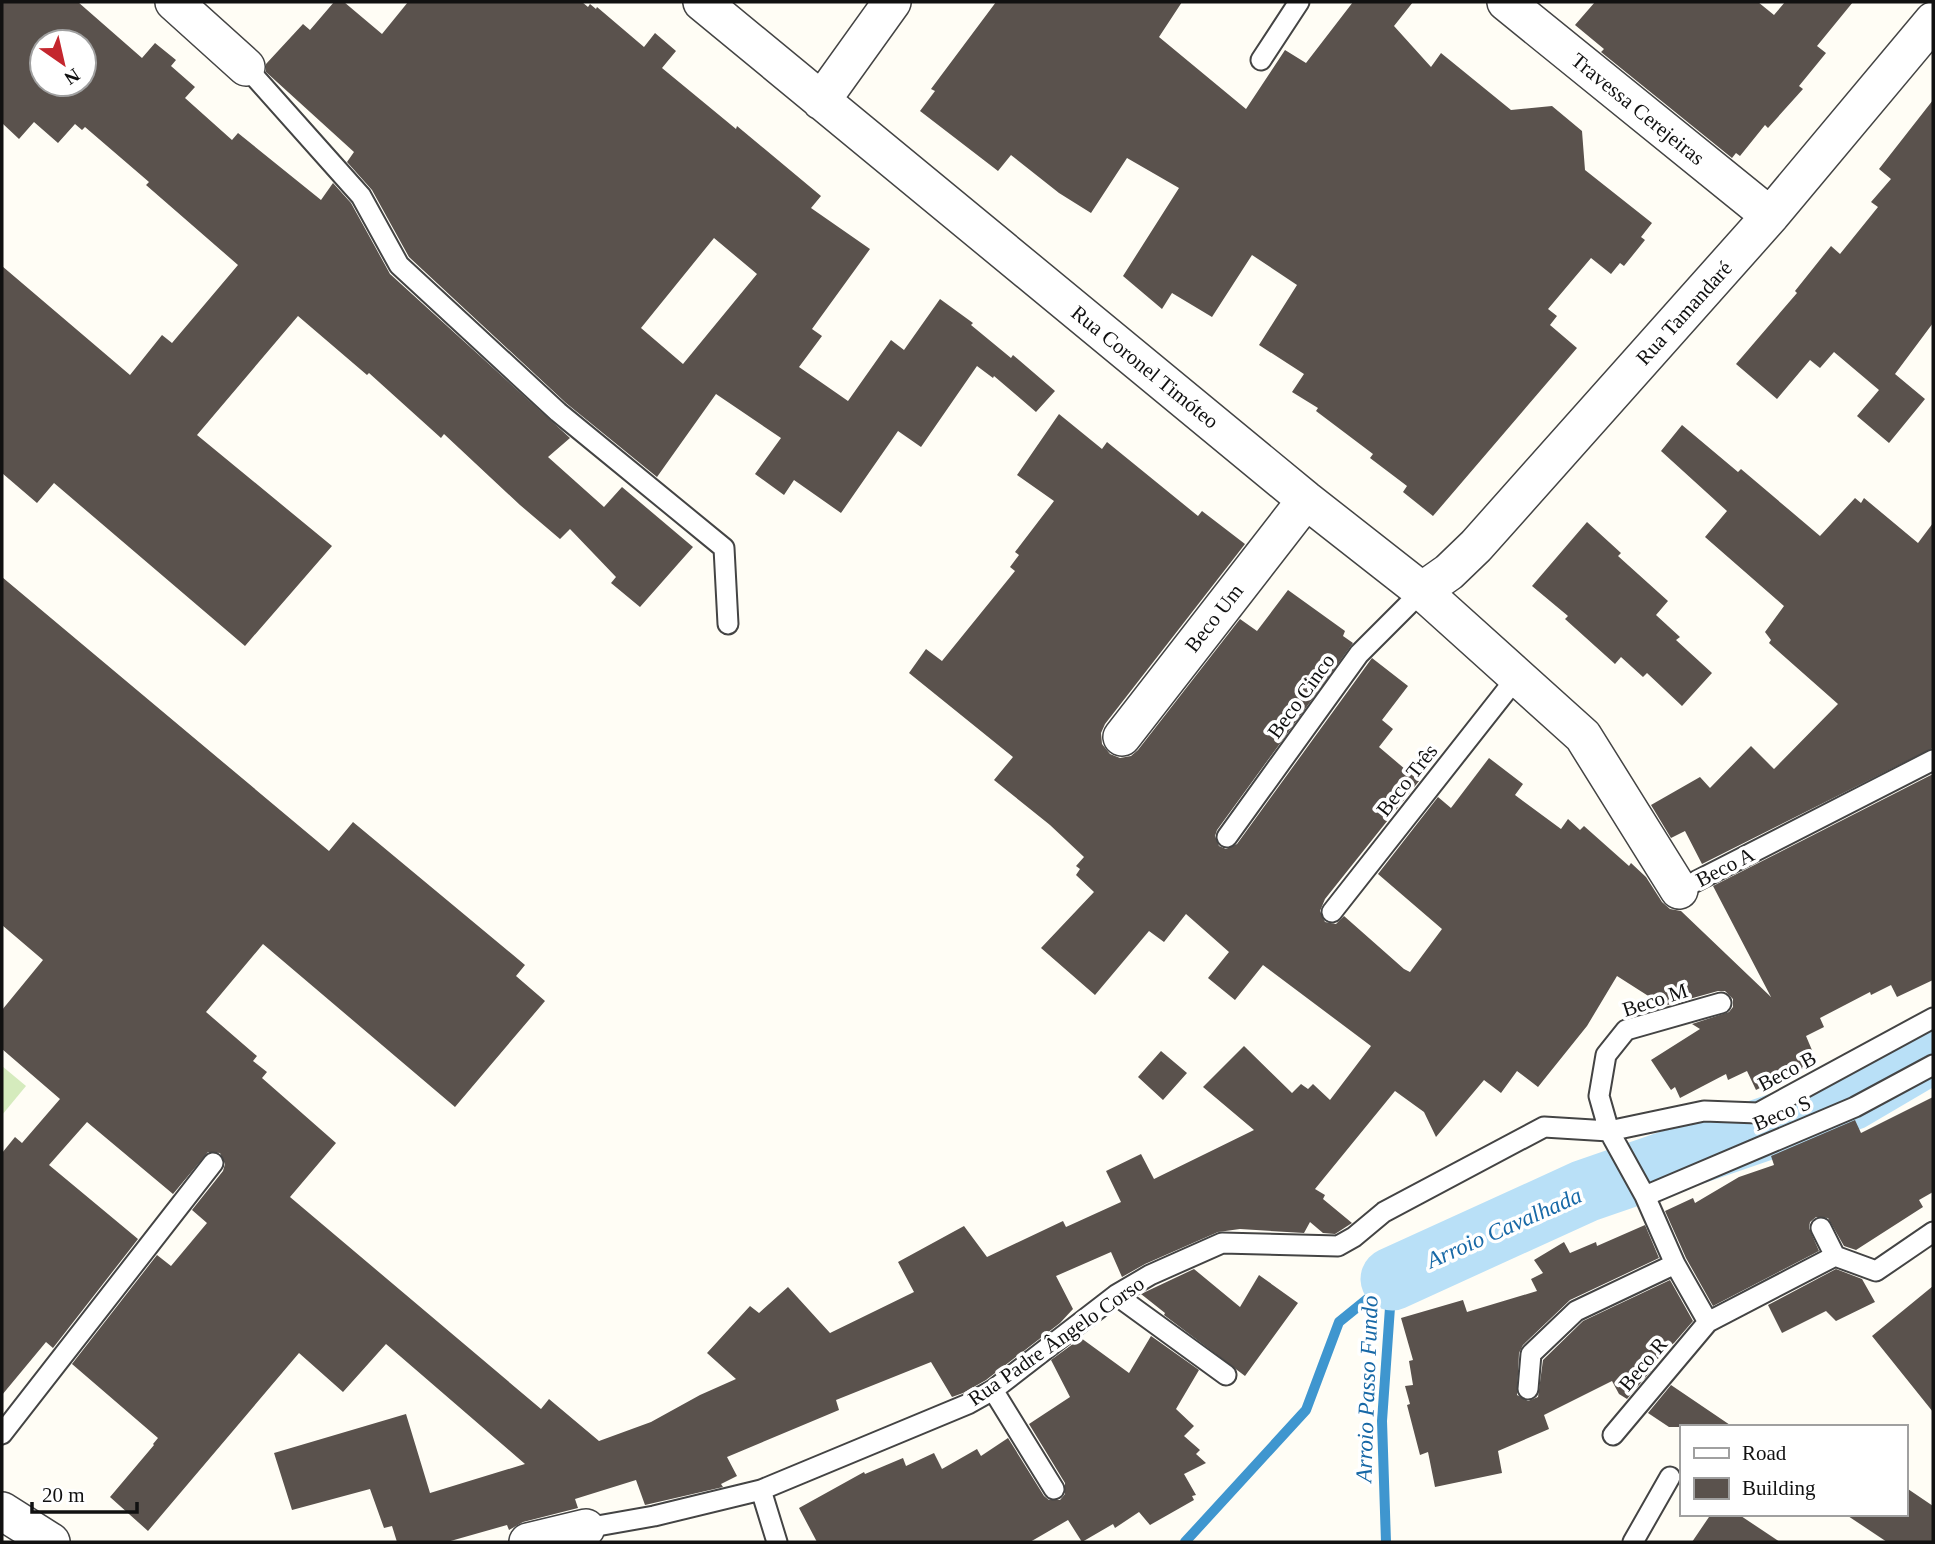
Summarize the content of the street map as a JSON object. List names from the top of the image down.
{
  "streets": {
    "street": [
      "Travessa Cerejeiras",
      "Rua Tamandaré",
      "Rua Coronel Timóteo",
      "Beco Um",
      "Beco A",
      "Rua Padre Ângelo Corso"
    ],
    "lane": [
      "Beco Cinco",
      "Beco Três",
      "Beco M",
      "Beco B",
      "Beco S",
      "Beco R"
    ]
  },
  "crossings": [
    ["Travessa Cerejeiras", "Rua Tamandaré"],
    ["Rua Tamandaré", "Rua Coronel Timóteo"],
    ["Rua Tamandaré", "Beco Cinco"],
    ["Rua Coronel Timóteo", "Beco Um"],
    ["Rua Coronel Timóteo", "Beco Cinco"],
    ["Rua Coronel Timóteo", "Beco Três"],
    ["Rua Coronel Timóteo", "Beco A"],
    ["Beco M", "Beco B"],
    ["Beco M", "Beco S"],
    ["Beco M", "Rua Padre Ângelo Corso"],
    ["Beco B", "Rua Padre Ângelo Corso"]
  ],
  "water": ["Arroio Cavalhada", "Arroio Passo Fundo"],
  "legend": ["Road", "Building"],
  "scale_bar": "20 m",
  "north": "bottom right"
}
